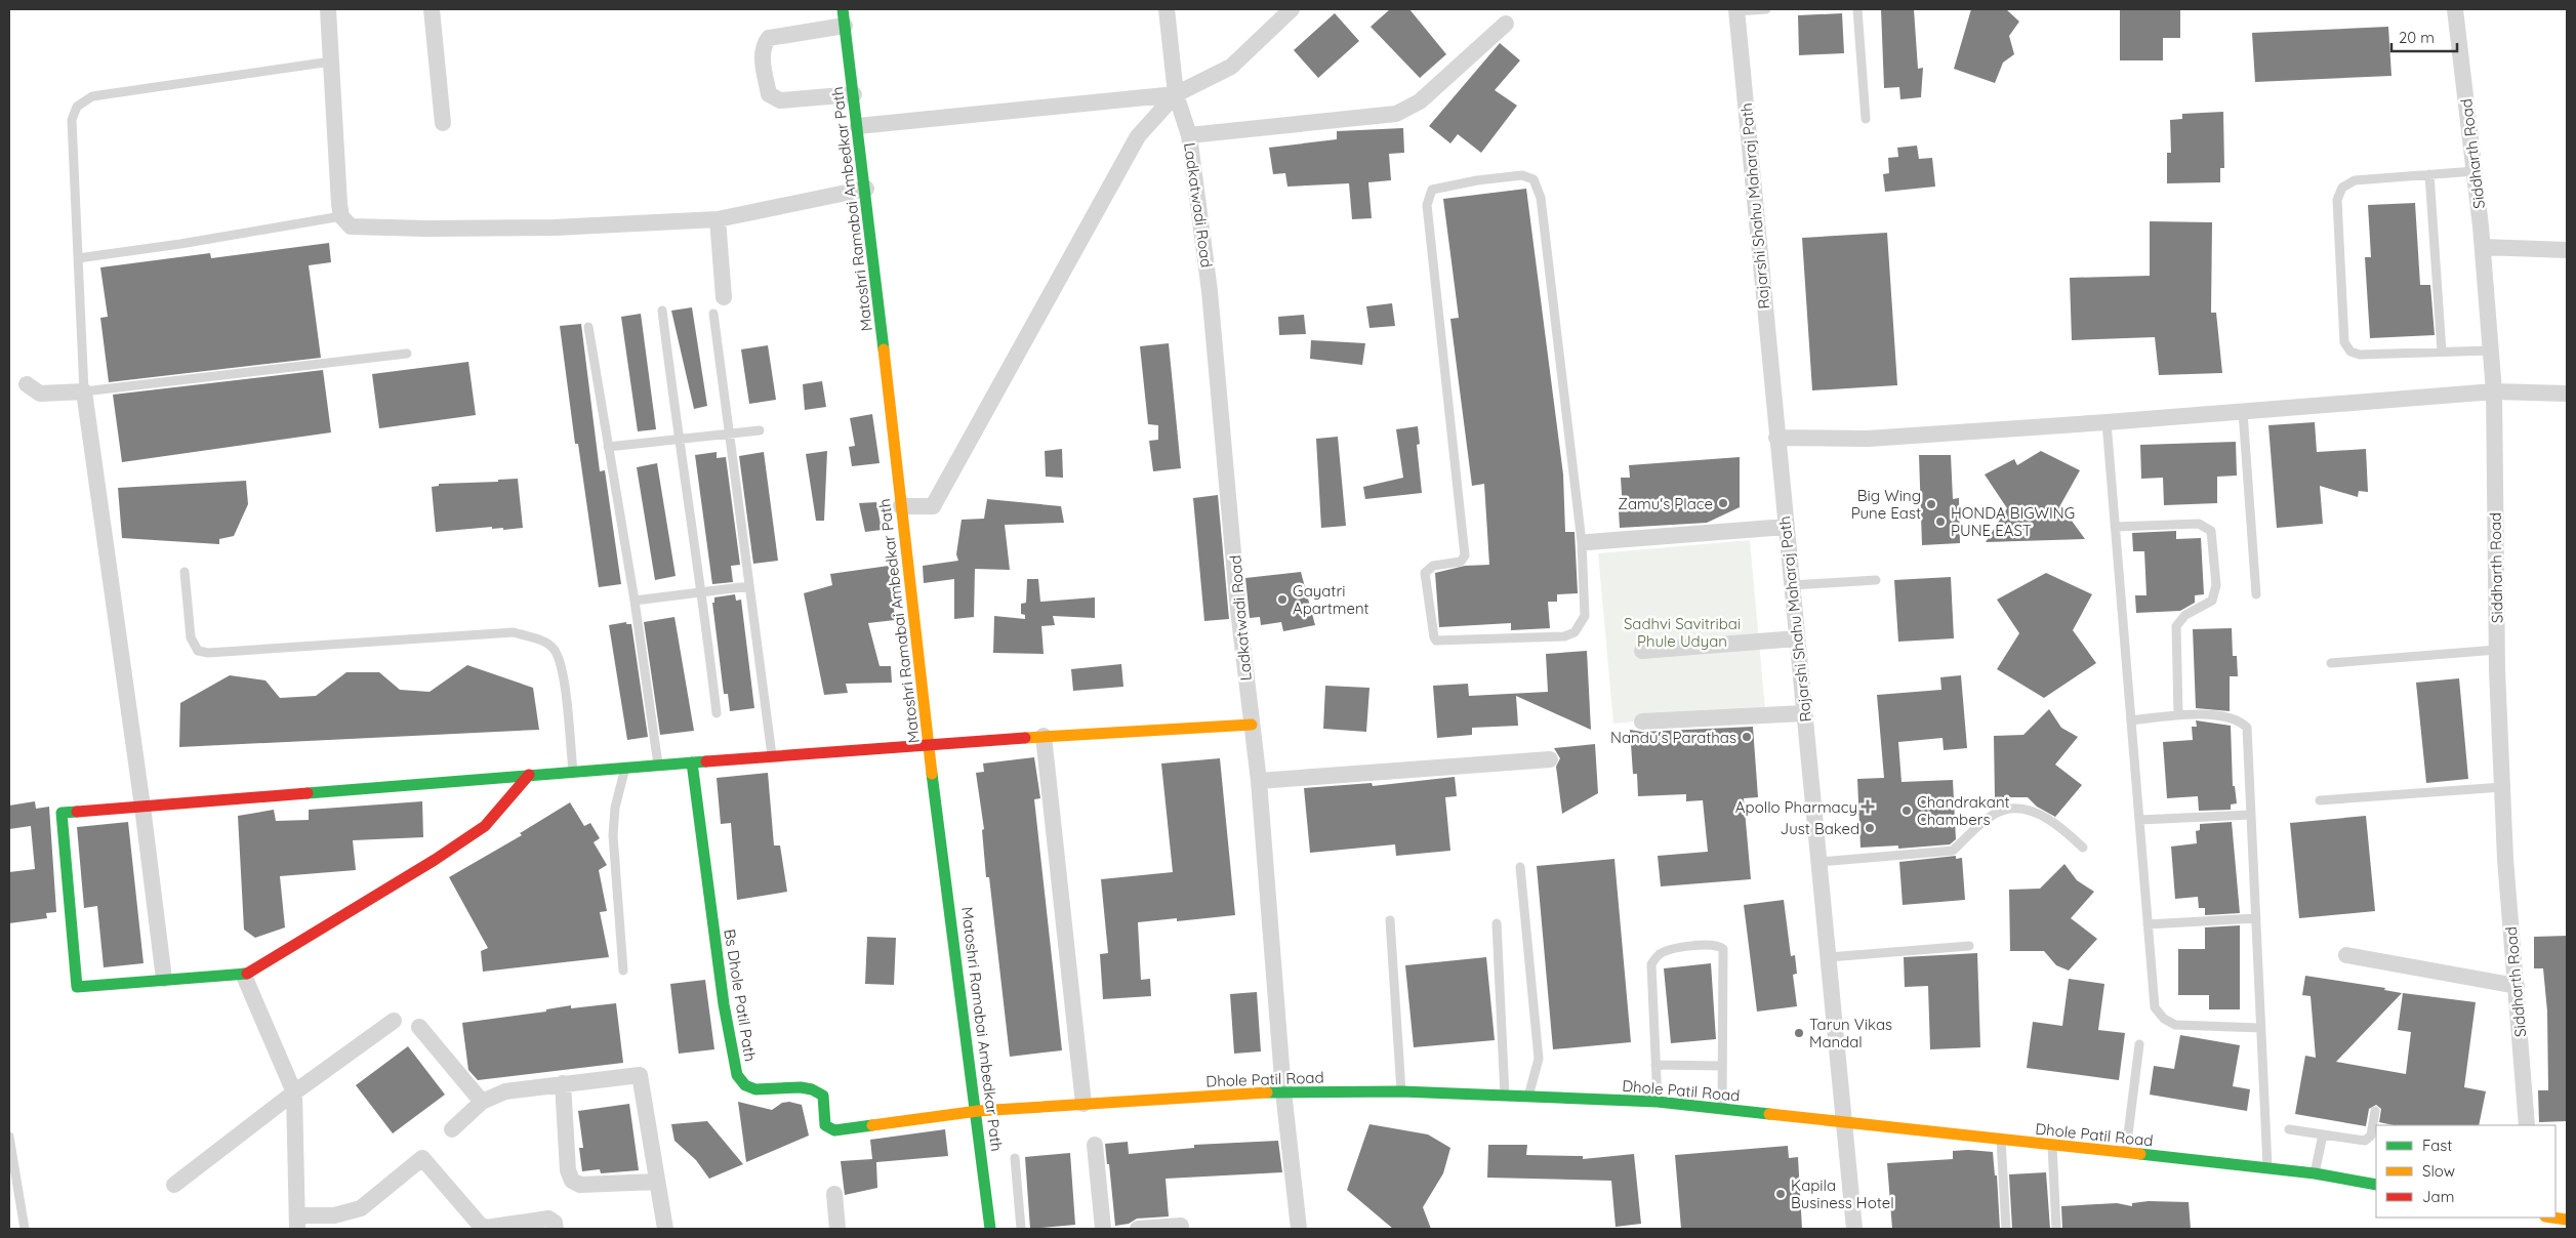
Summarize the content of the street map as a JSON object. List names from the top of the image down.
{
  "streets": {
    "street": [
      "Siddharth Road",
      "Ladkatwadi Road",
      "Rajarshi Shahu Maharaj Path",
      "Matoshri Ramabai Ambedkar Path",
      "Bs Dhole Patil Path",
      "Dhole Patil Road"
    ]
  },
  "crossings": [
    ["Ladkatwadi Road", "Dhole Patil Road"],
    ["Rajarshi Shahu Maharaj Path", "Dhole Patil Road"],
    ["Matoshri Ramabai Ambedkar Path", "Bs Dhole Patil Path"],
    ["Matoshri Ramabai Ambedkar Path", "Dhole Patil Road"],
    ["Bs Dhole Patil Path", "Dhole Patil Road"]
  ],
  "parks": ["Sadhvi Savitribai Phule Udyan"],
  "places": {
    "other": [
      "Zamu's Place",
      "Big Wing Pune East",
      "HONDA BIGWING PUNE EAST",
      "Gayatri Apartment",
      "Nandu's Parathas",
      "Chandrakant Chambers",
      "Just Baked",
      "Tarun Vikas Mandal",
      "Kapila Business Hotel"
    ],
    "health": ["Apollo Pharmacy"]
  },
  "legend": ["Fast", "Slow", "Jam"],
  "scale_bar": "20 m"
}
